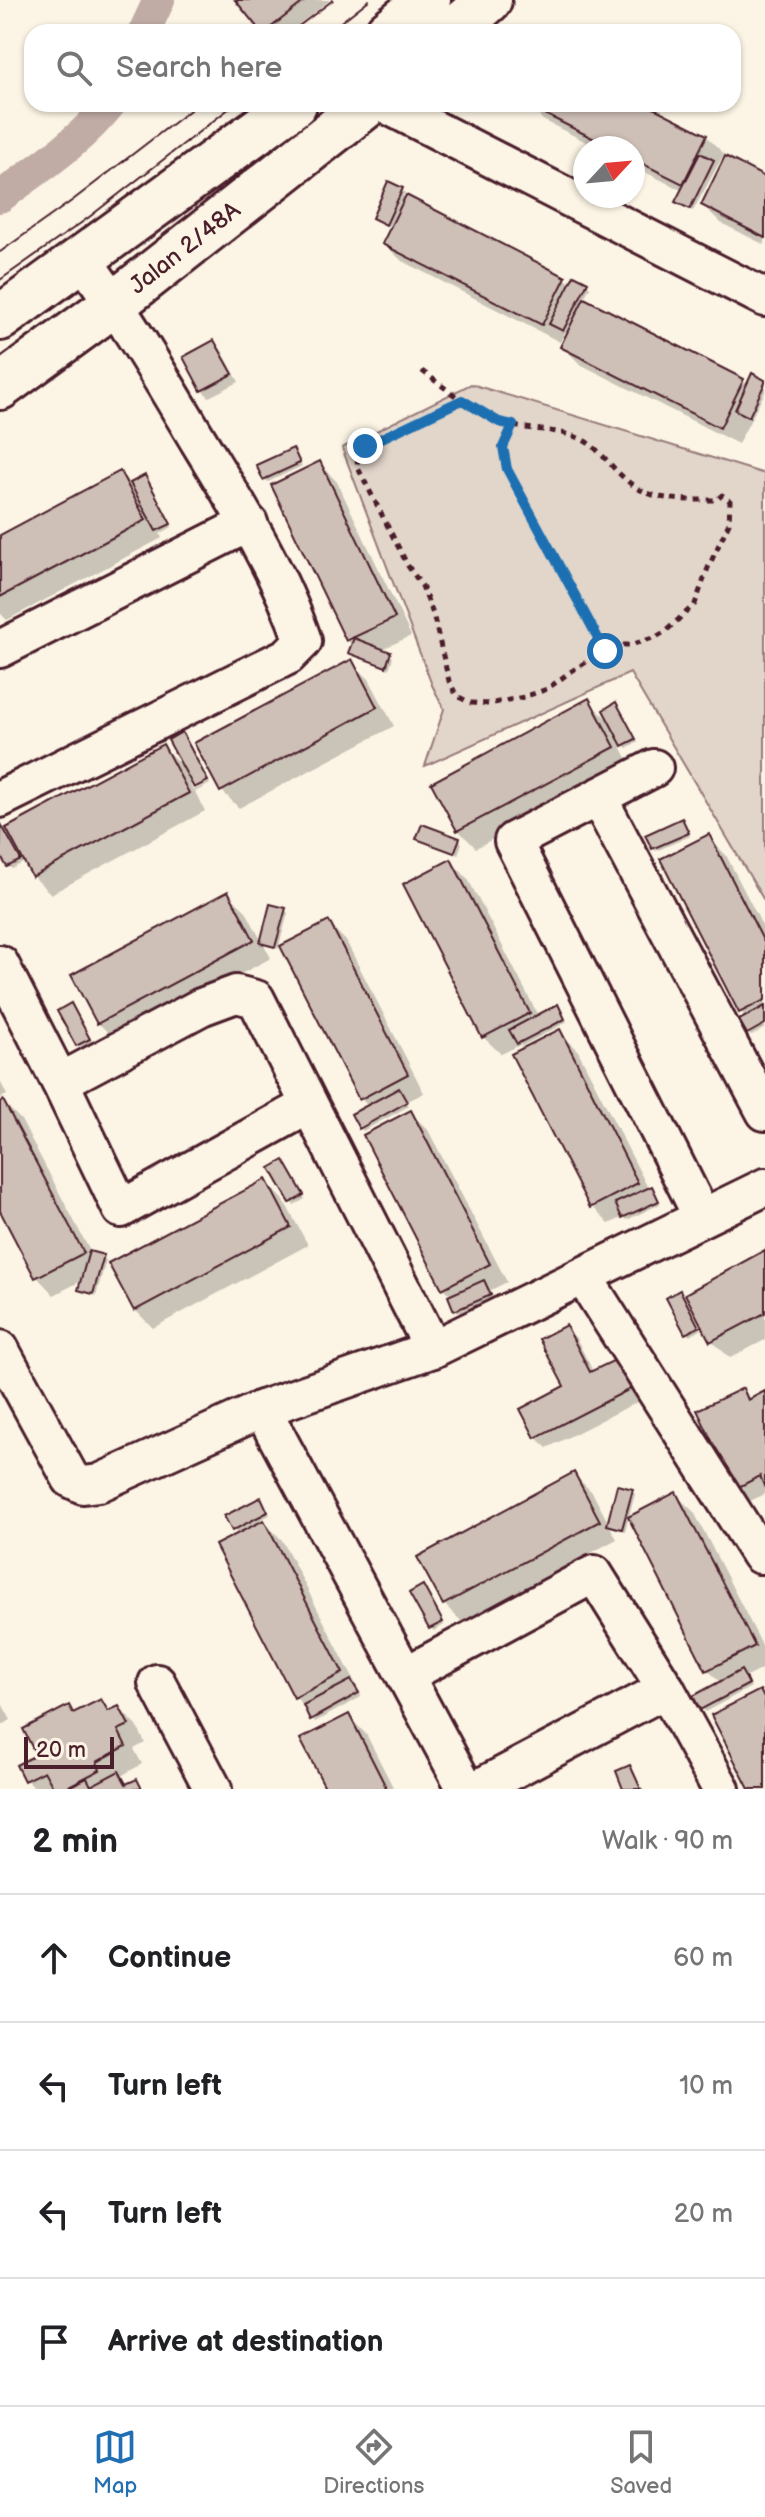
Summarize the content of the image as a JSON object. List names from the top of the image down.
{
  "streets": {
    "main road": ["Jalan 2/48A"]
  },
  "scale_bar": "20 m",
  "north": "top right",
  "page": {
    "search": "Search here",
    "scale": "20 m",
    "heading": ["2 min", "Walk · 90 m"],
    "list": [
      ["Continue", "60 m"],
      ["Turn left", "10 m"],
      ["Turn left", "20 m"],
      "Arrive at destination"
    ],
    "nav": ["Map", "Directions", "Saved"]
  }
}
